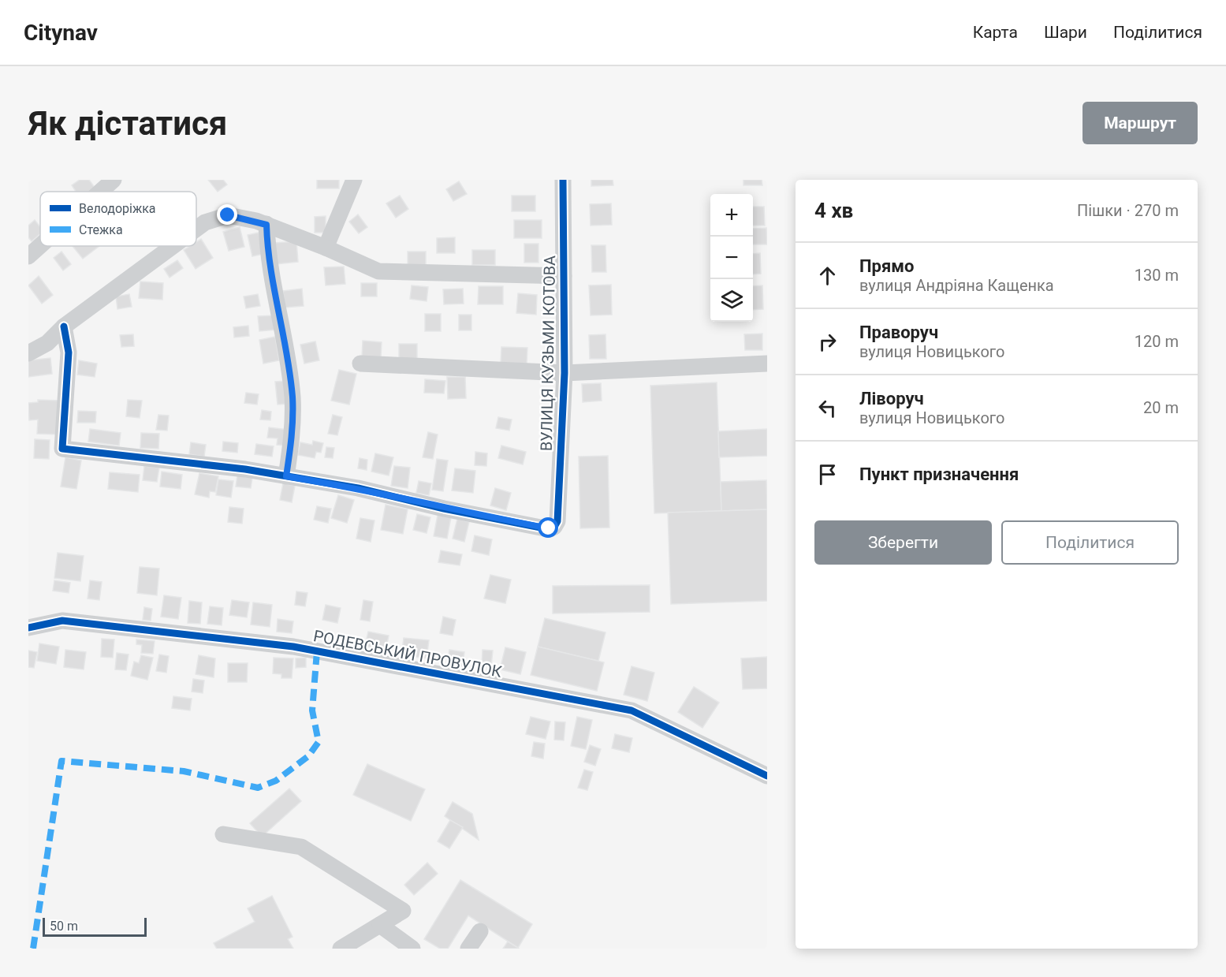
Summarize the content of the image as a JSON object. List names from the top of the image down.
{
  "streets": {
    "street": ["ВУЛИЦЯ КУЗЬМИ КОТОВА", "РОДЕВСЬКИЙ ПРОВУЛОК"]
  },
  "legend": ["Велодоріжка", "Стежка"],
  "scale_bar": "50 m",
  "page": {
    "header": "Citynav",
    "nav": ["Карта", "Шари", "Поділитися"],
    "buttons": [
      "Маршрут",
      ["Зберегти", "Поділитися"]
    ],
    "title": "Як дістатися",
    "heading": ["4 хв", "Пішки · 270 m"],
    "map_buttons": ["+", "−"],
    "list": [
      ["Прямо", "вулиця Андріяна Кащенка", "130 m"],
      ["Праворуч", "вулиця Новицького", "120 m"],
      ["Ліворуч", "вулиця Новицького", "20 m"],
      "Пункт призначення"
    ],
    "scale": "50 m"
  }
}
